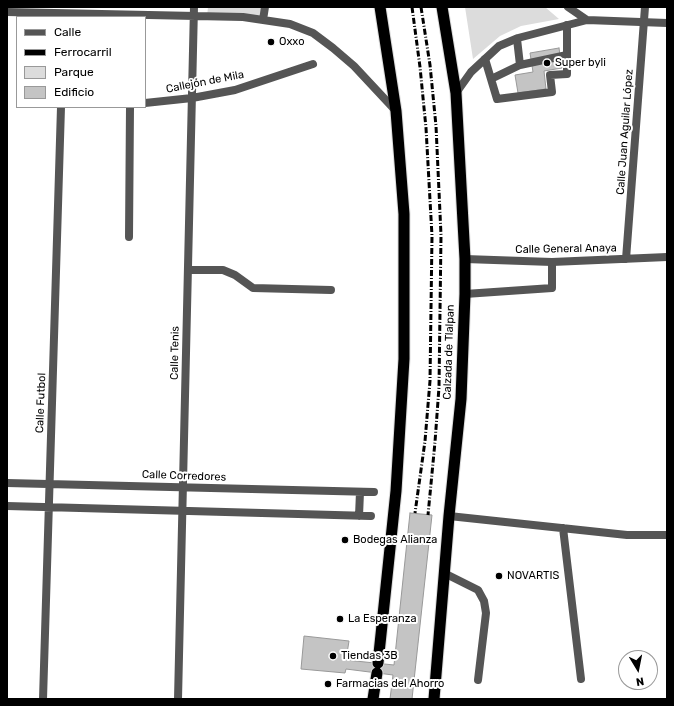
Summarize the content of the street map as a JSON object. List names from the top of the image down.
{
  "streets": {
    "highway": ["Calzada de Tlalpan"],
    "street": [
      "Callejón de Mila",
      "Calle Juan Aguilar López",
      "Calle General Anaya",
      "Calle Tenis",
      "Calle Futbol",
      "Calle Corredores"
    ]
  },
  "crossings": [
    ["Callejón de Mila", "Calle Tenis"],
    ["Calle Juan Aguilar López", "Calle General Anaya"],
    ["Calle General Anaya", "Calzada de Tlalpan"],
    ["Calle Tenis", "Calle Corredores"],
    ["Calle Futbol", "Calle Corredores"]
  ],
  "places": [
    "Oxxo",
    "Super byli",
    "Bodegas Alianza",
    "NOVARTIS",
    "La Esperanza",
    "Tiendas 3B",
    "Farmacias del Ahorro"
  ],
  "legend": [
    "Calle",
    "Ferrocarril",
    "Parque",
    "Edificio"
  ],
  "north": "bottom"
}
